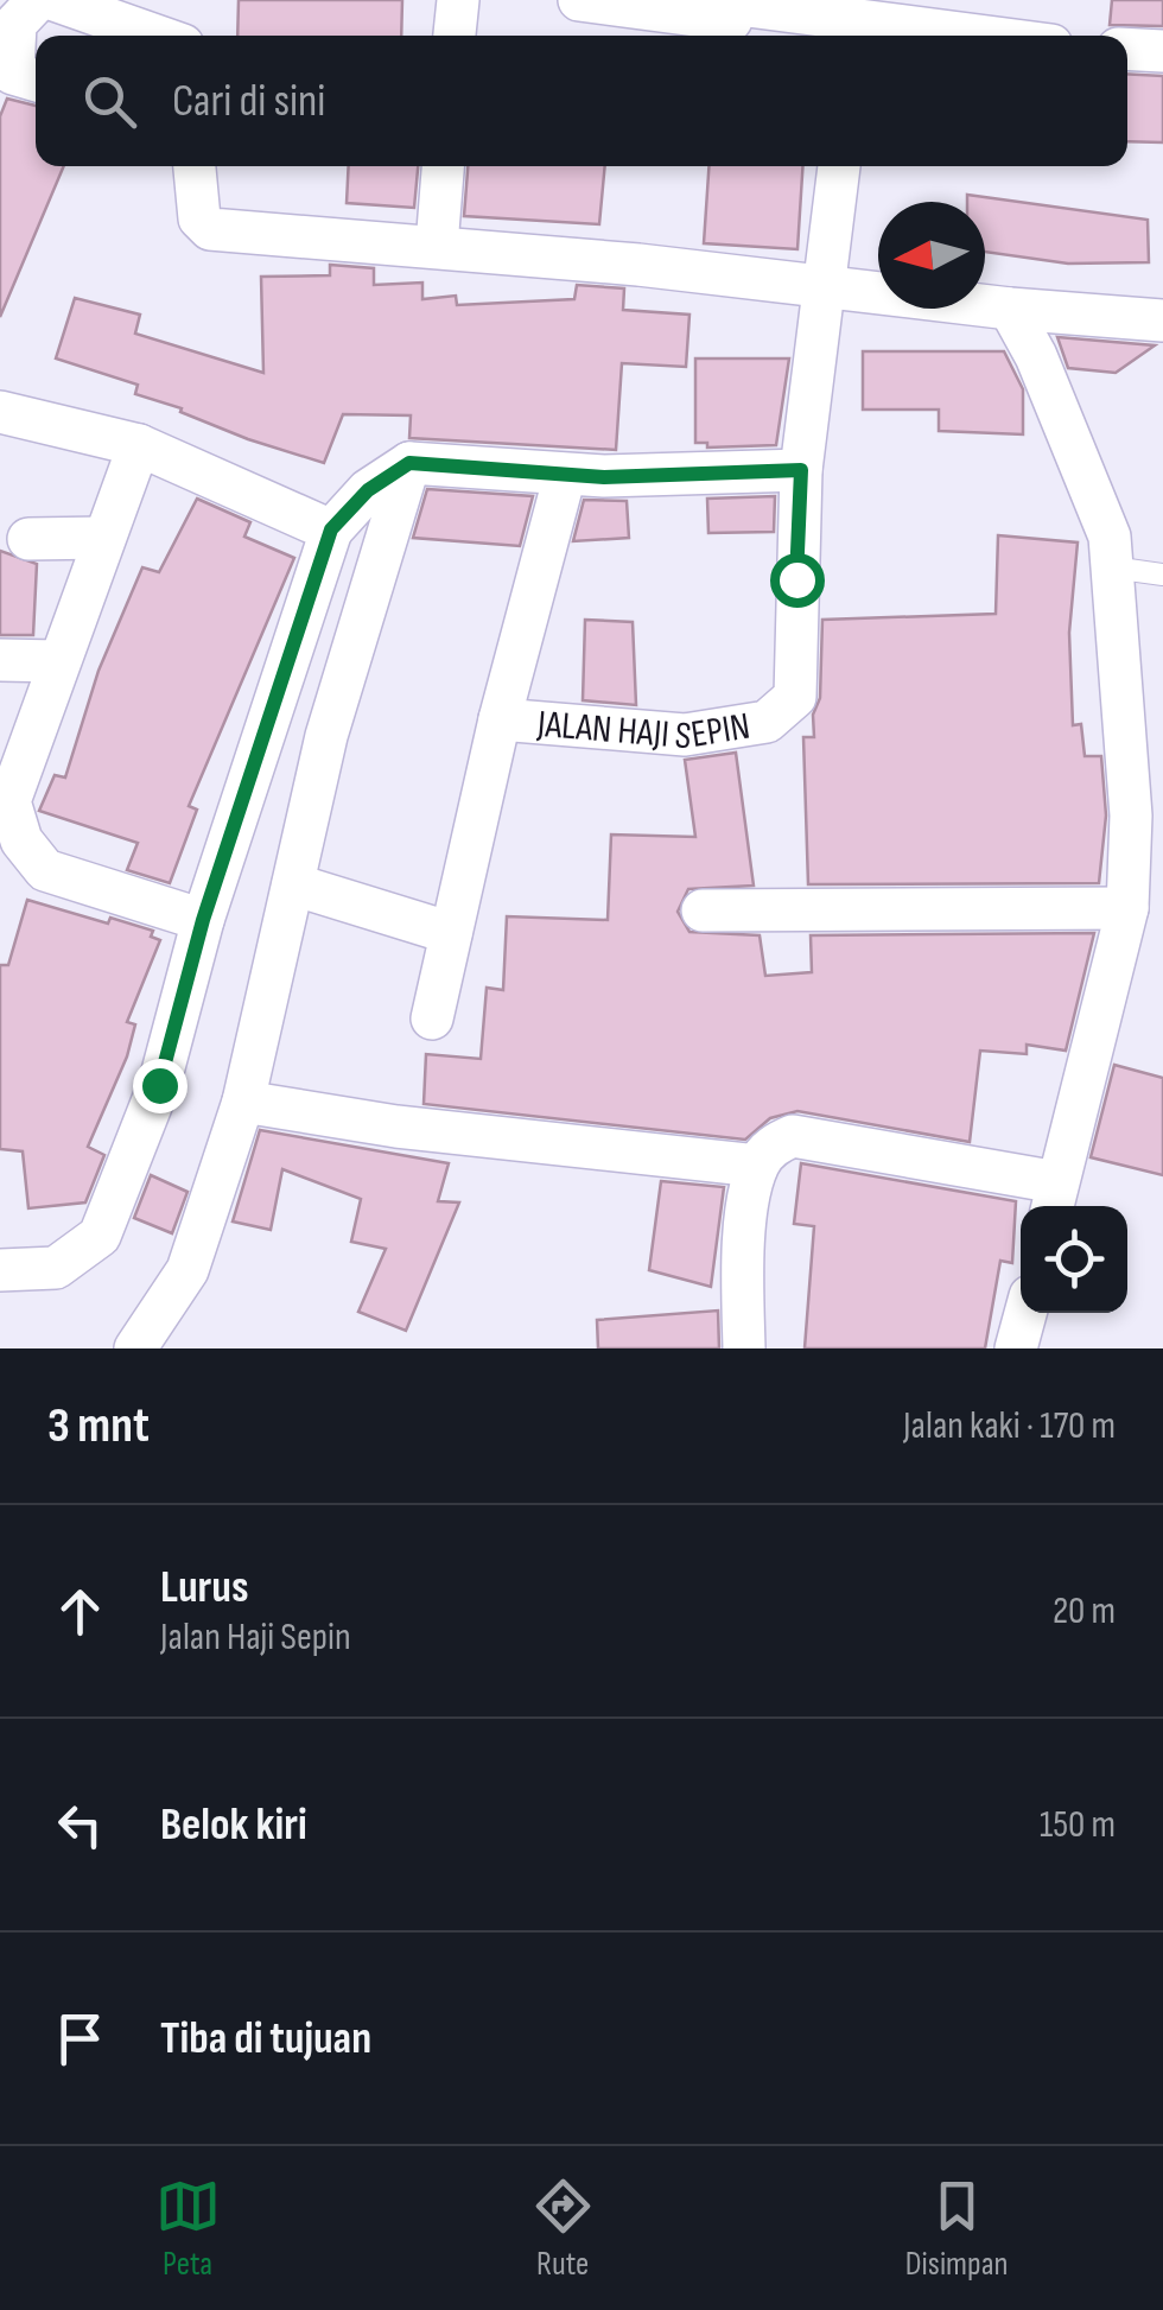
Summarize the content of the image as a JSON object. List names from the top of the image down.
{
  "streets": {
    "street": ["JALAN HAJI SEPIN"]
  },
  "north": "left",
  "page": {
    "search": "Cari di sini",
    "heading": ["3 mnt", "Jalan kaki · 170 m"],
    "list": [
      ["Lurus", "Jalan Haji Sepin", "20 m"],
      ["Belok kiri", "150 m"],
      "Tiba di tujuan"
    ],
    "nav": ["Peta", "Rute", "Disimpan"]
  }
}
